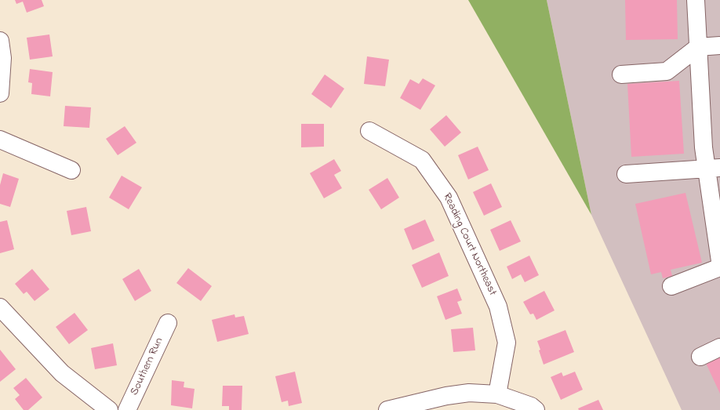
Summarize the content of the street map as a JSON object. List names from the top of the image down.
{
  "streets": {
    "street": ["Reading Court Northeast", "Southern Run"]
  }
}
